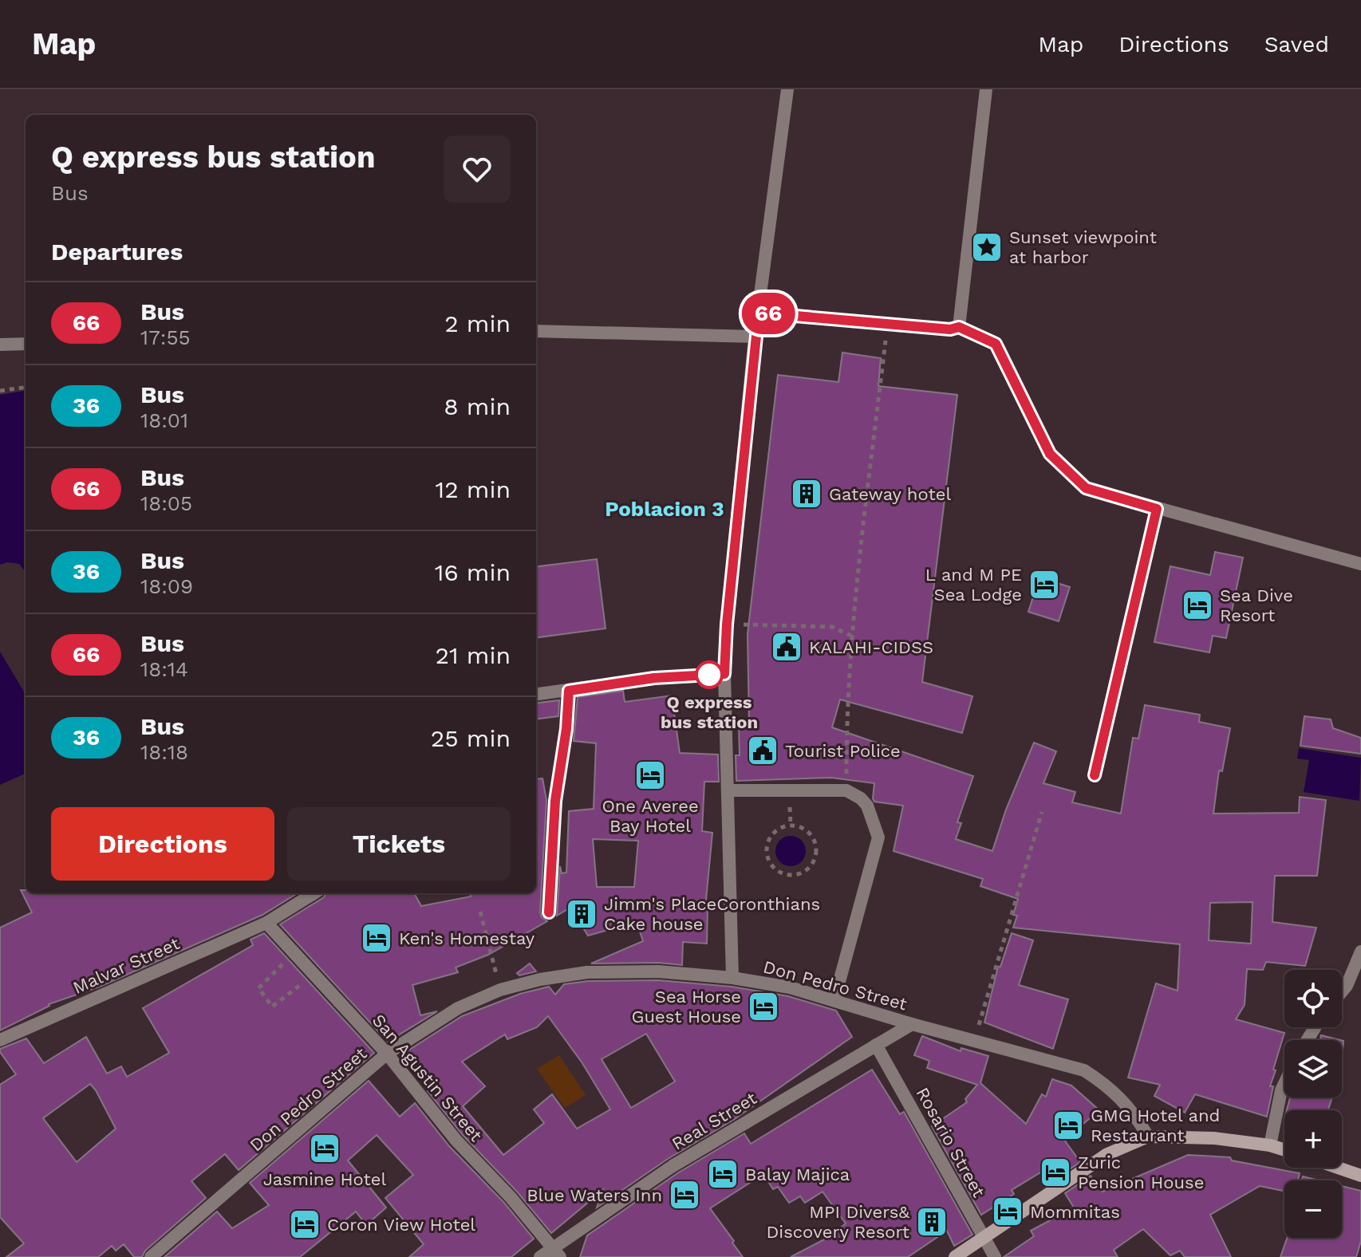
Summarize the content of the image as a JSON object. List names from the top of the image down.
{
  "streets": {
    "street": [
      "Malvar Street",
      "Don Pedro Street",
      "San Agustin Street",
      "Real Street",
      "Rosario Street"
    ]
  },
  "crossings": [
    ["Malvar Street", "San Agustin Street"],
    ["Don Pedro Street", "San Agustin Street"],
    ["Don Pedro Street", "Real Street"],
    ["San Agustin Street", "Real Street"],
    ["Real Street", "Rosario Street"]
  ],
  "districts": ["Poblacion 3"],
  "places": {
    "place": ["Sunset viewpoint at harbor"],
    "building": ["Gateway hotel", "Jimm's PlaceCoronthians Cake house", "MPI Divers& Discovery Resort"],
    "hotel": [
      "L and M PE Sea Lodge",
      "Sea Dive Resort",
      "One Averee Bay Hotel",
      "Ken's Homestay",
      "Sea Horse Guest House",
      "GMG Hotel and Restaurant",
      "Jasmine Hotel",
      "Zuric Pension House",
      "Balay Majica",
      "Blue Waters Inn",
      "Mommitas",
      "Coron View Hotel"
    ],
    "public building": ["KALAHI-CIDSS", "Tourist Police"],
    "other": ["Q express bus station"]
  },
  "lines": ["bus line 66"],
  "page": {
    "header": "Map",
    "nav": ["Map", "Directions", "Saved"],
    "on_map": "66",
    "heading": [
      ["Q express bus station", "Bus"],
      "Departures"
    ],
    "list": [
      {
        "mark": "66",
        "name": "Bus",
        "note": "17:55",
        "value": "2 min"
      },
      {
        "mark": "36",
        "name": "Bus",
        "note": "18:01",
        "value": "8 min"
      },
      {
        "mark": "66",
        "name": "Bus",
        "note": "18:05",
        "value": "12 min"
      },
      {
        "mark": "36",
        "name": "Bus",
        "note": "18:09",
        "value": "16 min"
      },
      {
        "mark": "66",
        "name": "Bus",
        "note": "18:14",
        "value": "21 min"
      },
      {
        "mark": "36",
        "name": "Bus",
        "note": "18:18",
        "value": "25 min"
      }
    ],
    "buttons": ["Directions", "Tickets"],
    "map_buttons": ["+", "−"]
  }
}
